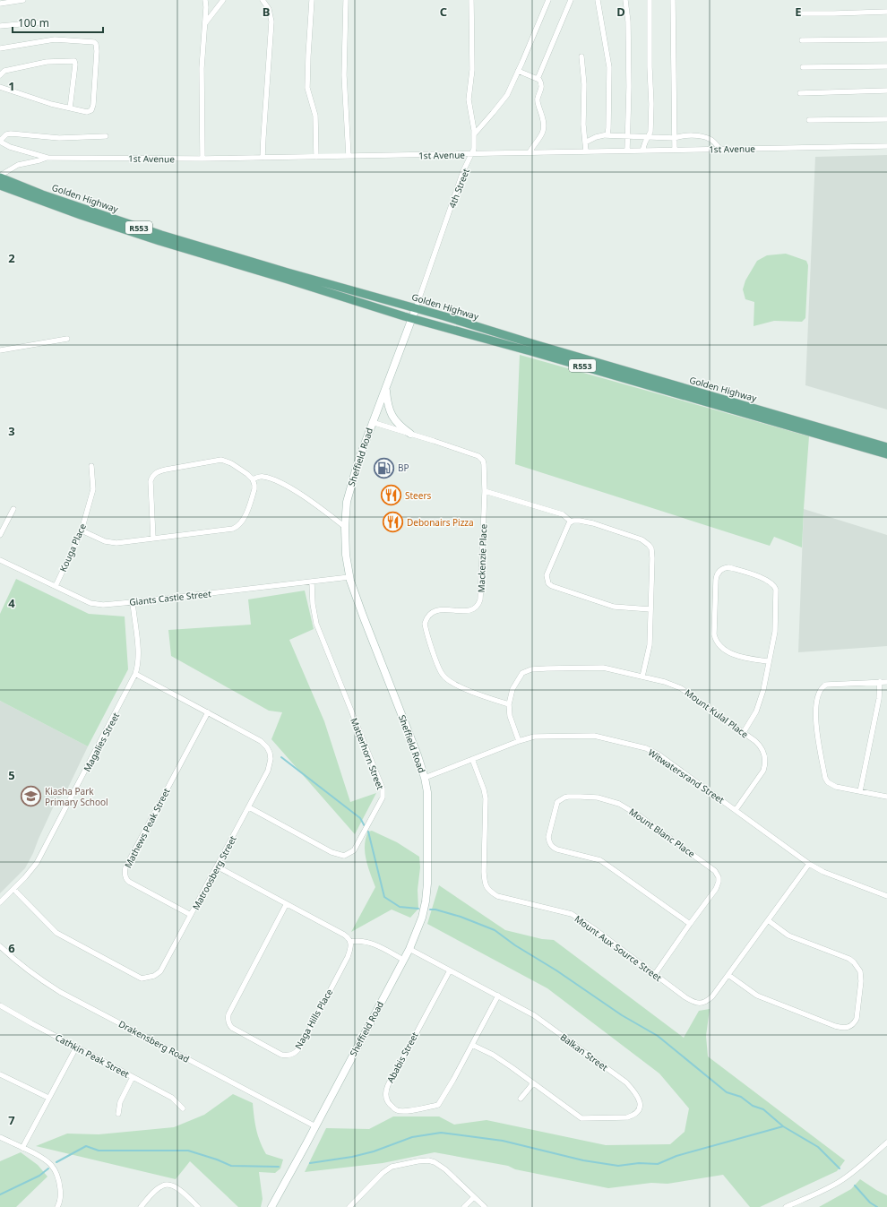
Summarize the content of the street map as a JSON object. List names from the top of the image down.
{
  "streets": {
    "main road": ["Golden Highway", "R553"],
    "street": [
      "1st Avenue",
      "4th Street",
      "Sheffield Road",
      "Kouga Place",
      "Mackenzie Place",
      "Giants Castle Street",
      "Mount Kulal Place",
      "Magalies Street",
      "Matterhorn Street",
      "Witwatersrand Street",
      "Mathews Peak Street",
      "Mount Blanc Place",
      "Matroosberg Street",
      "Mount Aux Source Street",
      "Naga Hills Place",
      "Drakensberg Road",
      "Balkan Street",
      "Cathkin Peak Street",
      "Ababis Street"
    ]
  },
  "crossings": [
    ["1st Avenue", "4th Street"],
    ["4th Street", "Golden Highway"],
    ["4th Street", "Sheffield Road"],
    ["Golden Highway", "Sheffield Road"],
    ["Sheffield Road", "Mackenzie Place"],
    ["Sheffield Road", "Giants Castle Street"],
    ["Sheffield Road", "Witwatersrand Street"],
    ["Sheffield Road", "Drakensberg Road"],
    ["Sheffield Road", "Balkan Street"],
    ["Kouga Place", "Giants Castle Street"],
    ["Mackenzie Place", "Mount Kulal Place"],
    ["Giants Castle Street", "Magalies Street"],
    ["Giants Castle Street", "Matterhorn Street"],
    ["Mount Kulal Place", "Witwatersrand Street"],
    ["Magalies Street", "Matroosberg Street"],
    ["Matterhorn Street", "Matroosberg Street"],
    ["Witwatersrand Street", "Mount Aux Source Street"],
    ["Mathews Peak Street", "Matroosberg Street"],
    ["Mount Blanc Place", "Mount Aux Source Street"],
    ["Balkan Street", "Ababis Street"]
  ],
  "places": {
    "fuel station": ["BP"],
    "restaurant": ["Steers", "Debonairs Pizza"],
    "school or university": ["Kiasha Park Primary School"]
  },
  "scale_bar": "100 m",
  "grid": {
    "columns": [
      "B",
      "C",
      "D",
      "E"
    ],
    "rows": [
      "1",
      "2",
      "3",
      "4",
      "5",
      "6",
      "7"
    ]
  }
}
